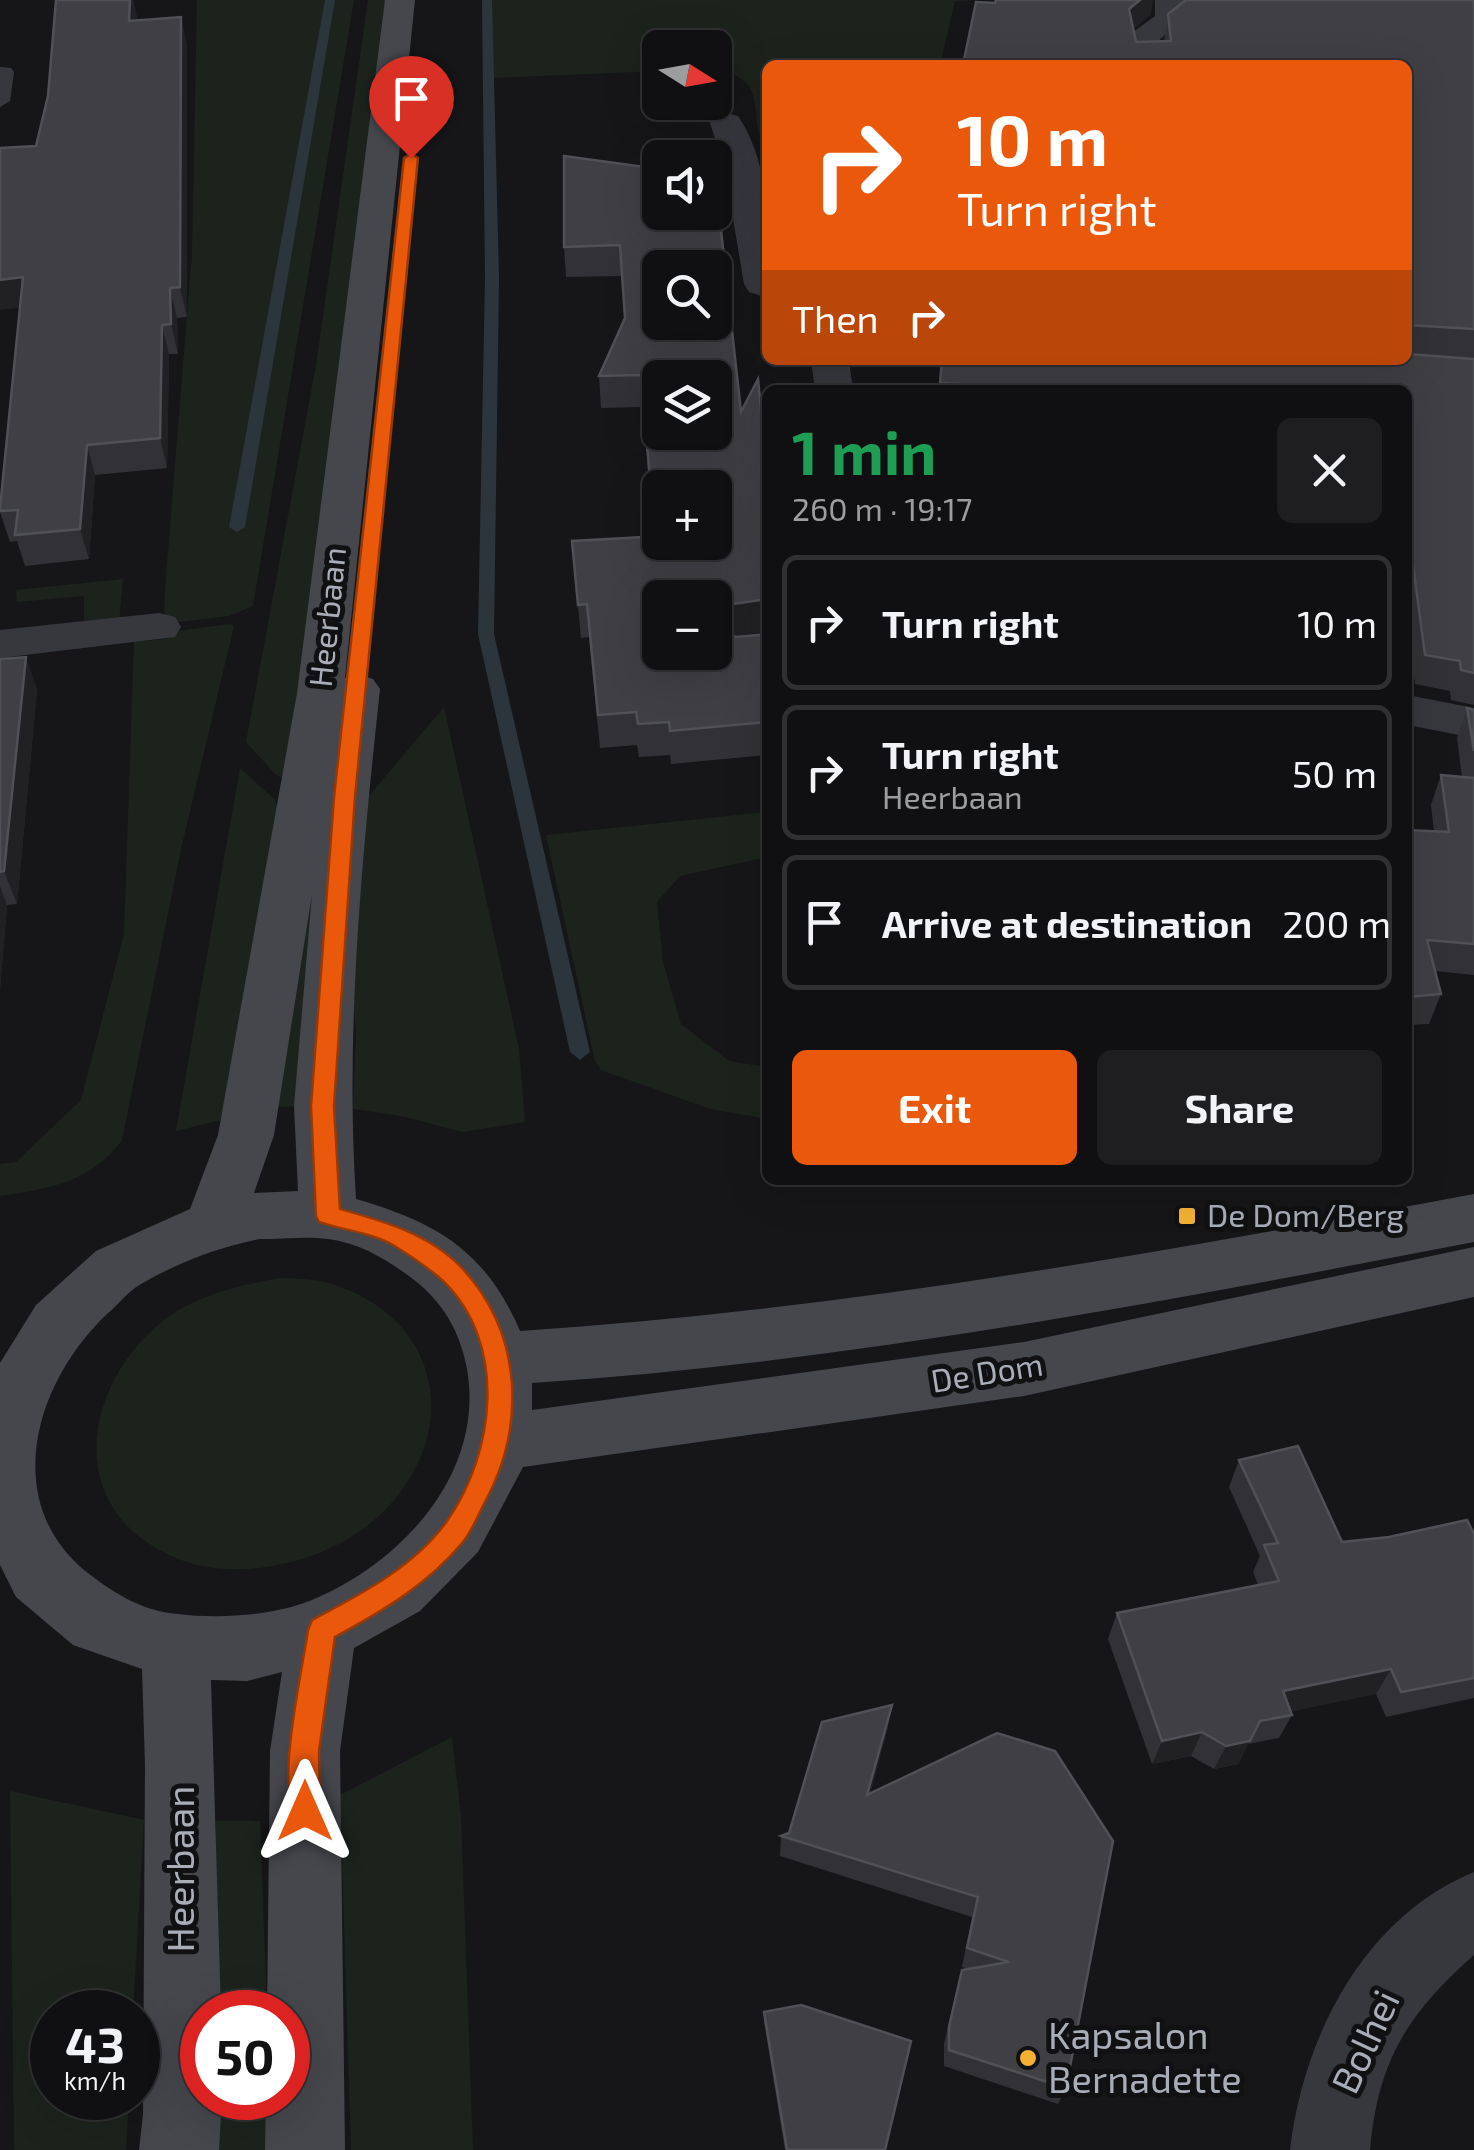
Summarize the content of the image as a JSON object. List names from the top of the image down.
{
  "streets": {
    "main road": ["Heerbaan", "De Dom"],
    "street": ["Bolhei"]
  },
  "places": {
    "transit": ["De Dom/Berg"],
    "other": ["Kapsalon Bernadette"]
  },
  "north": "right",
  "page": {
    "map_buttons": ["+", "−"],
    "turn": ["10 m", "Turn right"],
    "then": "Then",
    "heading": ["1 min", "260 m · 19:17"],
    "list": [
      {
        "name": "Turn right",
        "value": "10 m"
      },
      {
        "name": "Turn right",
        "note": "Heerbaan",
        "value": "50 m"
      },
      {
        "name": "Arrive at destination",
        "value": "200 m"
      }
    ],
    "buttons": ["Exit", "Share"],
    "speed": "43 km/h",
    "limit": "50"
  }
}
